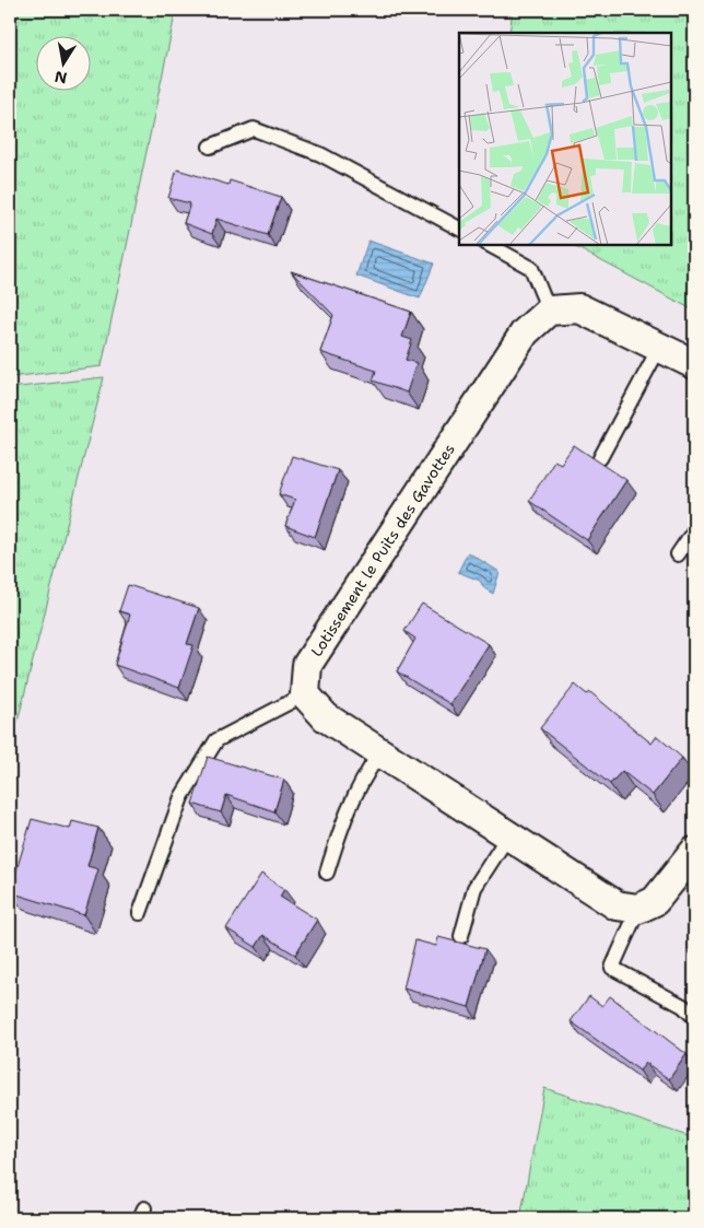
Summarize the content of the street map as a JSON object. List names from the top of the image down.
{
  "streets": {
    "street": ["Lotissement le Puits des Gavottes"]
  },
  "north": "bottom"
}
